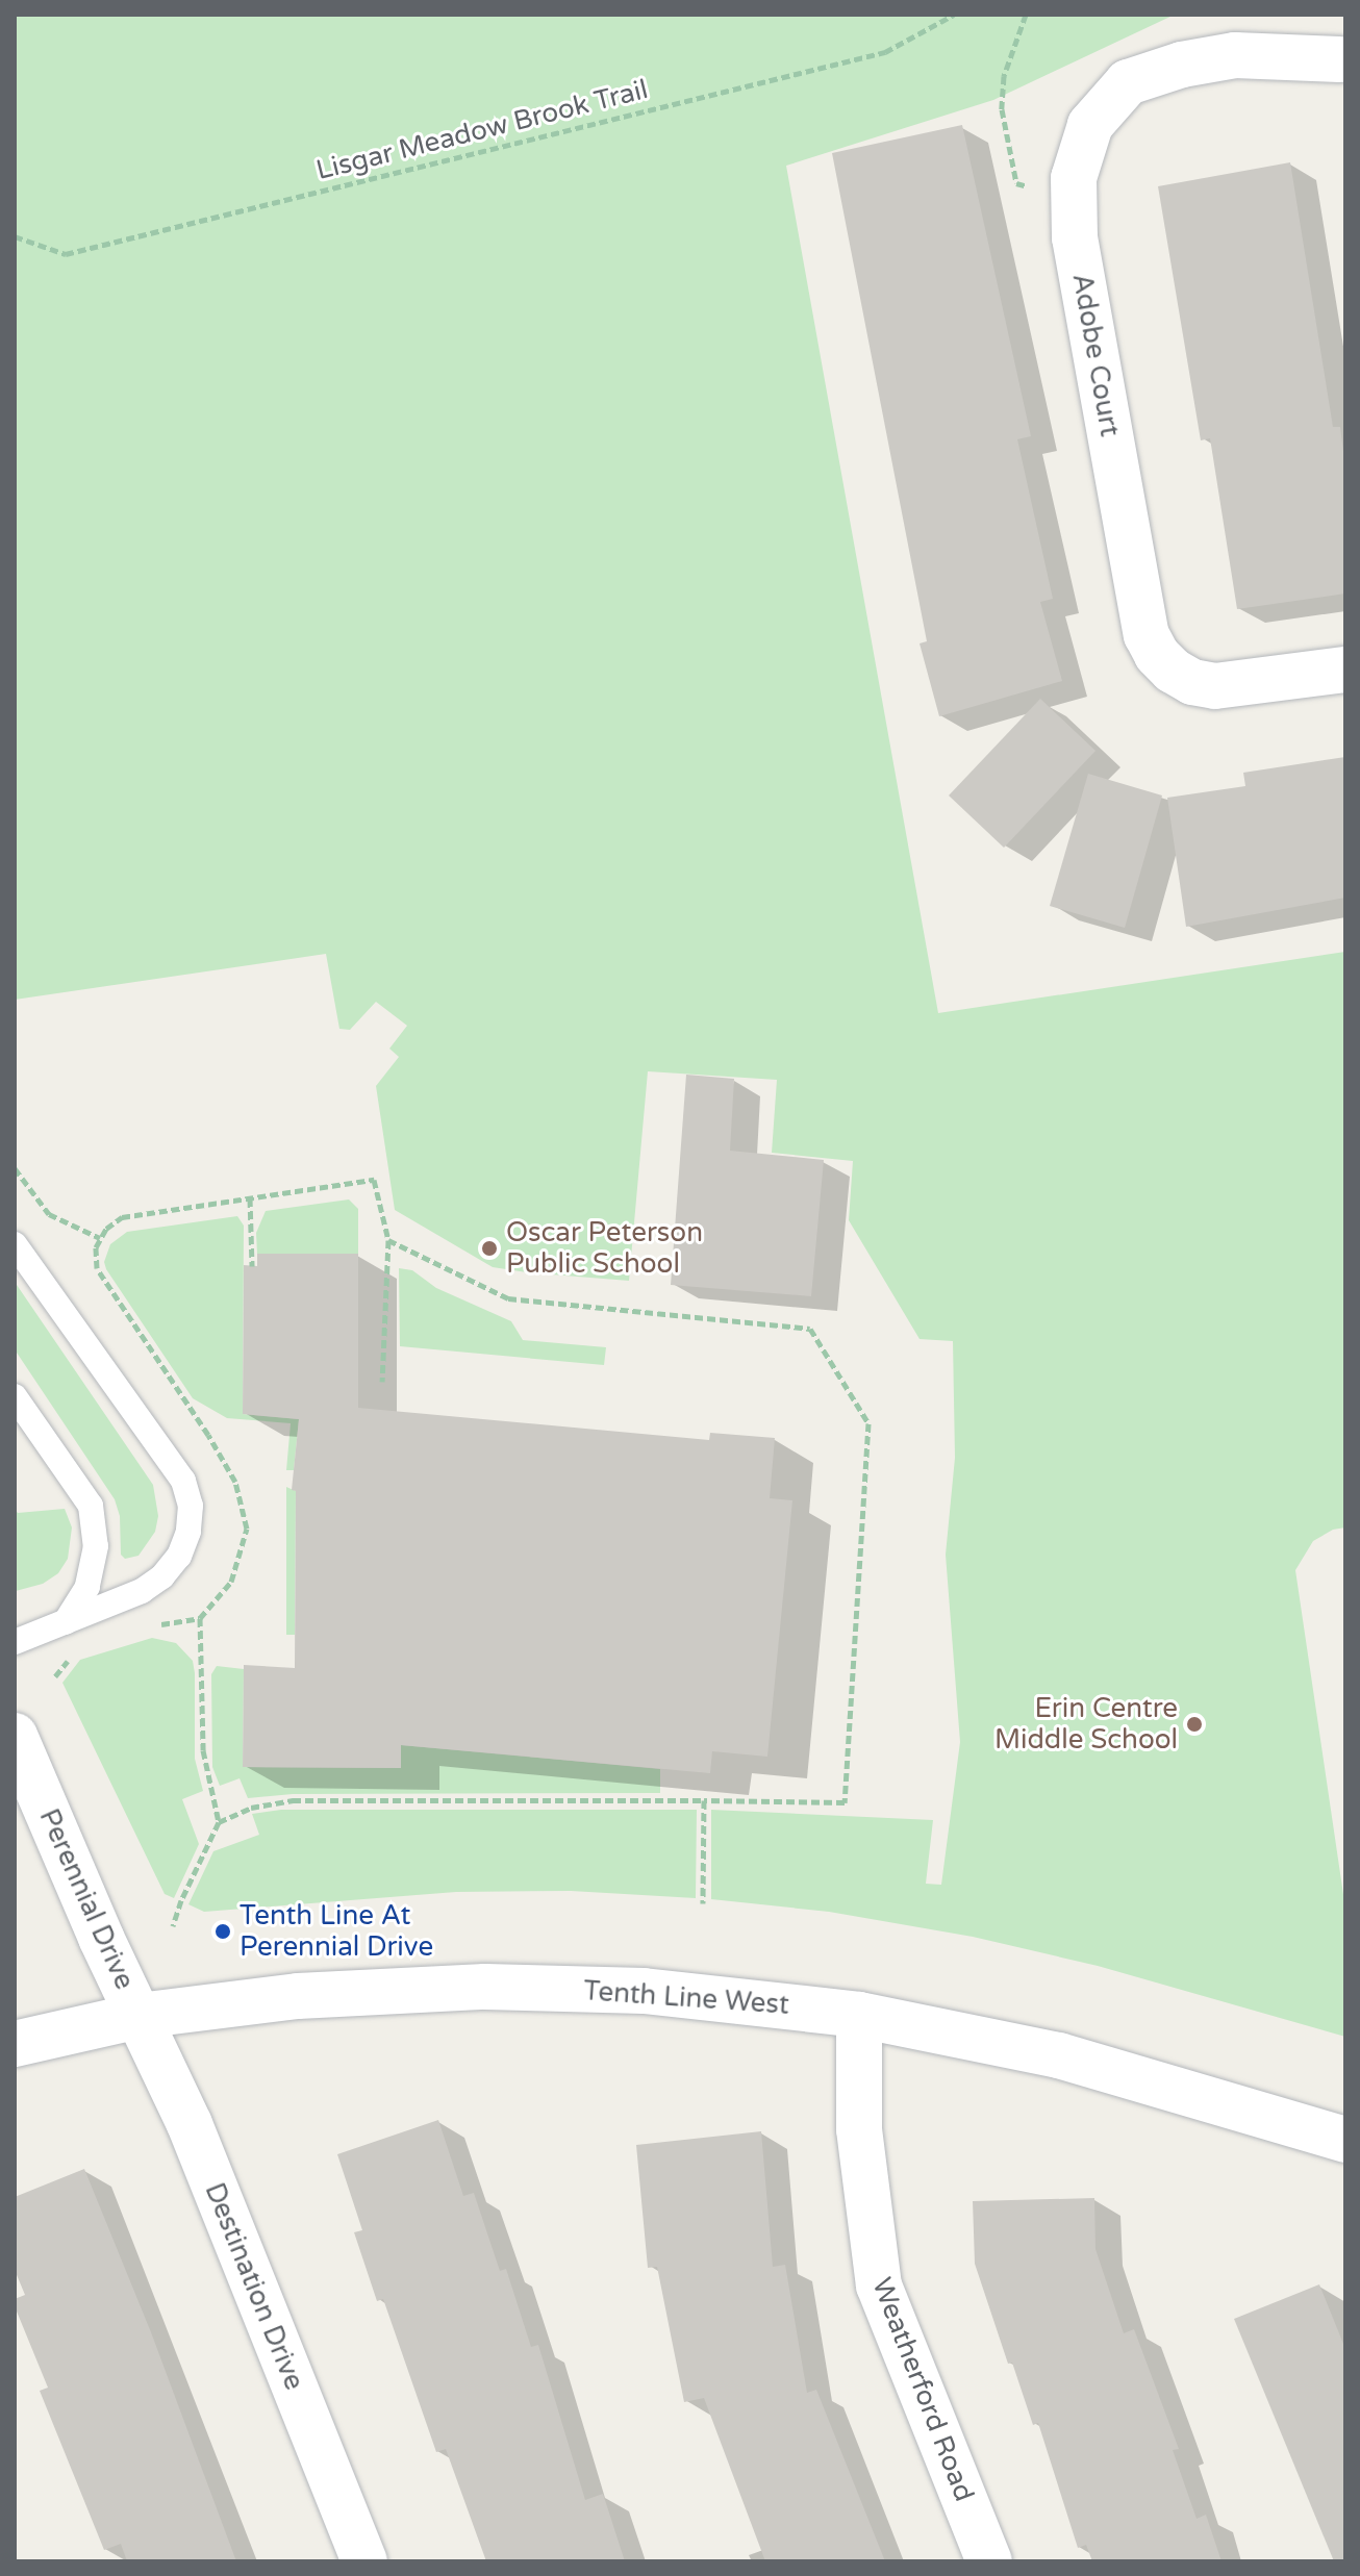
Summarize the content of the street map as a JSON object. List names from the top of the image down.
{
  "streets": {
    "street": [
      "Adobe Court",
      "Perennial Drive",
      "Tenth Line West",
      "Destination Drive",
      "Weatherford Road"
    ],
    "path": ["Lisgar Meadow Brook Trail"]
  },
  "crossings": [
    ["Perennial Drive", "Tenth Line West"],
    ["Perennial Drive", "Destination Drive"],
    ["Tenth Line West", "Destination Drive"],
    ["Tenth Line West", "Weatherford Road"]
  ],
  "places": ["Oscar Peterson Public School", "Erin Centre Middle School", "Tenth Line At Perennial Drive"]
}
